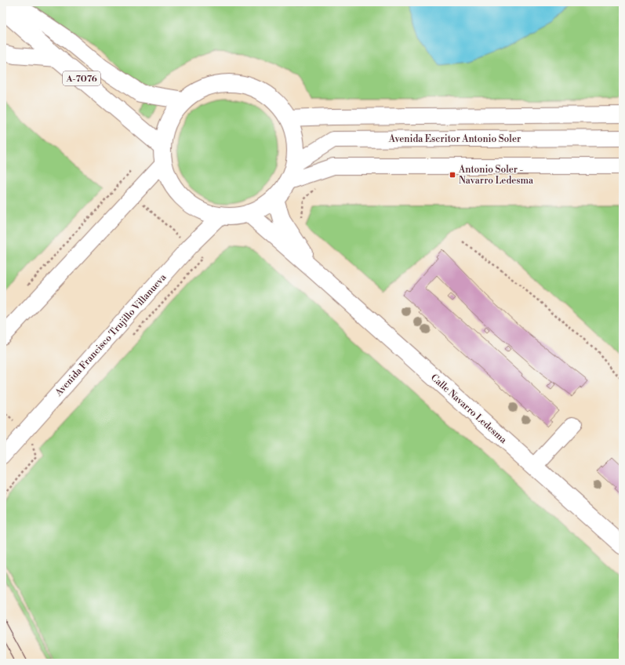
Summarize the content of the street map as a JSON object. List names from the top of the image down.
{
  "streets": {
    "main road": ["A-7076", "Calle Navarro Ledesma"],
    "street": ["Avenida Escritor Antonio Soler", "Avenida Francisco Trujillo Villanueva"]
  },
  "crossings": [
    ["A-7076", "Avenida Escritor Antonio Soler"],
    ["A-7076", "Avenida Francisco Trujillo Villanueva"],
    ["A-7076", "Calle Navarro Ledesma"]
  ],
  "places": {
    "transit": ["Antonio Soler - Navarro Ledesma"]
  }
}
